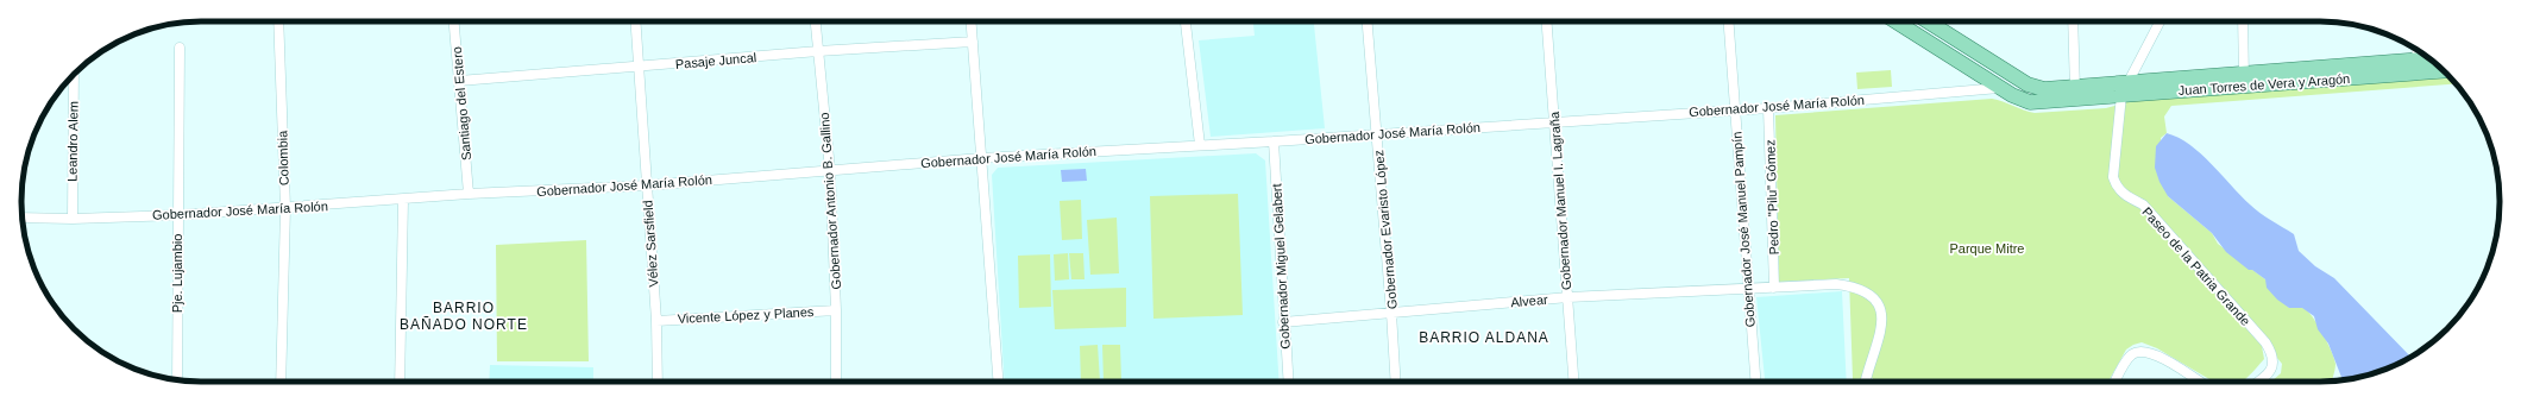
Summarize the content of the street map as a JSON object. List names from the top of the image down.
{
  "streets": {
    "main road": ["Juan Torres de Vera y Aragón"],
    "street": [
      "Pasaje Juncal",
      "Santiago del Estero",
      "Gobernador José María Rolón",
      "Leandro Alem",
      "Colombia",
      "Pedro \"Pilu\" Gómez",
      "Gobernador Antonio B. Gallino",
      "Gobernador Manuel I. Lagraña",
      "Gobernador Evaristo López",
      "Gobernador José Manuel Pampín",
      "Vélez Sarsfield",
      "Gobernador Miguel Gelabert",
      "Paseo de la Patria Grande",
      "Pje. Lujambio",
      "Alvear",
      "Vicente López y Planes"
    ]
  },
  "crossings": [
    ["Pasaje Juncal", "Santiago del Estero"],
    ["Pasaje Juncal", "Gobernador Antonio B. Gallino"],
    ["Pasaje Juncal", "Vélez Sarsfield"],
    ["Juan Torres de Vera y Aragón", "Paseo de la Patria Grande"],
    ["Santiago del Estero", "Gobernador José María Rolón"],
    ["Gobernador José María Rolón", "Leandro Alem"],
    ["Gobernador José María Rolón", "Colombia"],
    ["Gobernador José María Rolón", "Pedro \"Pilu\" Gómez"],
    ["Gobernador José María Rolón", "Gobernador Antonio B. Gallino"],
    ["Gobernador José María Rolón", "Gobernador Manuel I. Lagraña"],
    ["Gobernador José María Rolón", "Gobernador Evaristo López"],
    ["Gobernador José María Rolón", "Gobernador José Manuel Pampín"],
    ["Gobernador José María Rolón", "Vélez Sarsfield"],
    ["Gobernador José María Rolón", "Gobernador Miguel Gelabert"],
    ["Gobernador José María Rolón", "Pje. Lujambio"],
    ["Pedro \"Pilu\" Gómez", "Alvear"],
    ["Gobernador Antonio B. Gallino", "Vicente López y Planes"],
    ["Gobernador Manuel I. Lagraña", "Alvear"],
    ["Gobernador Evaristo López", "Alvear"],
    ["Gobernador José Manuel Pampín", "Alvear"],
    ["Vélez Sarsfield", "Vicente López y Planes"],
    ["Gobernador Miguel Gelabert", "Alvear"]
  ],
  "districts": ["BARRIO BAÑADO NORTE", "BARRIO ALDANA"],
  "parks": ["Parque Mitre"]
}
